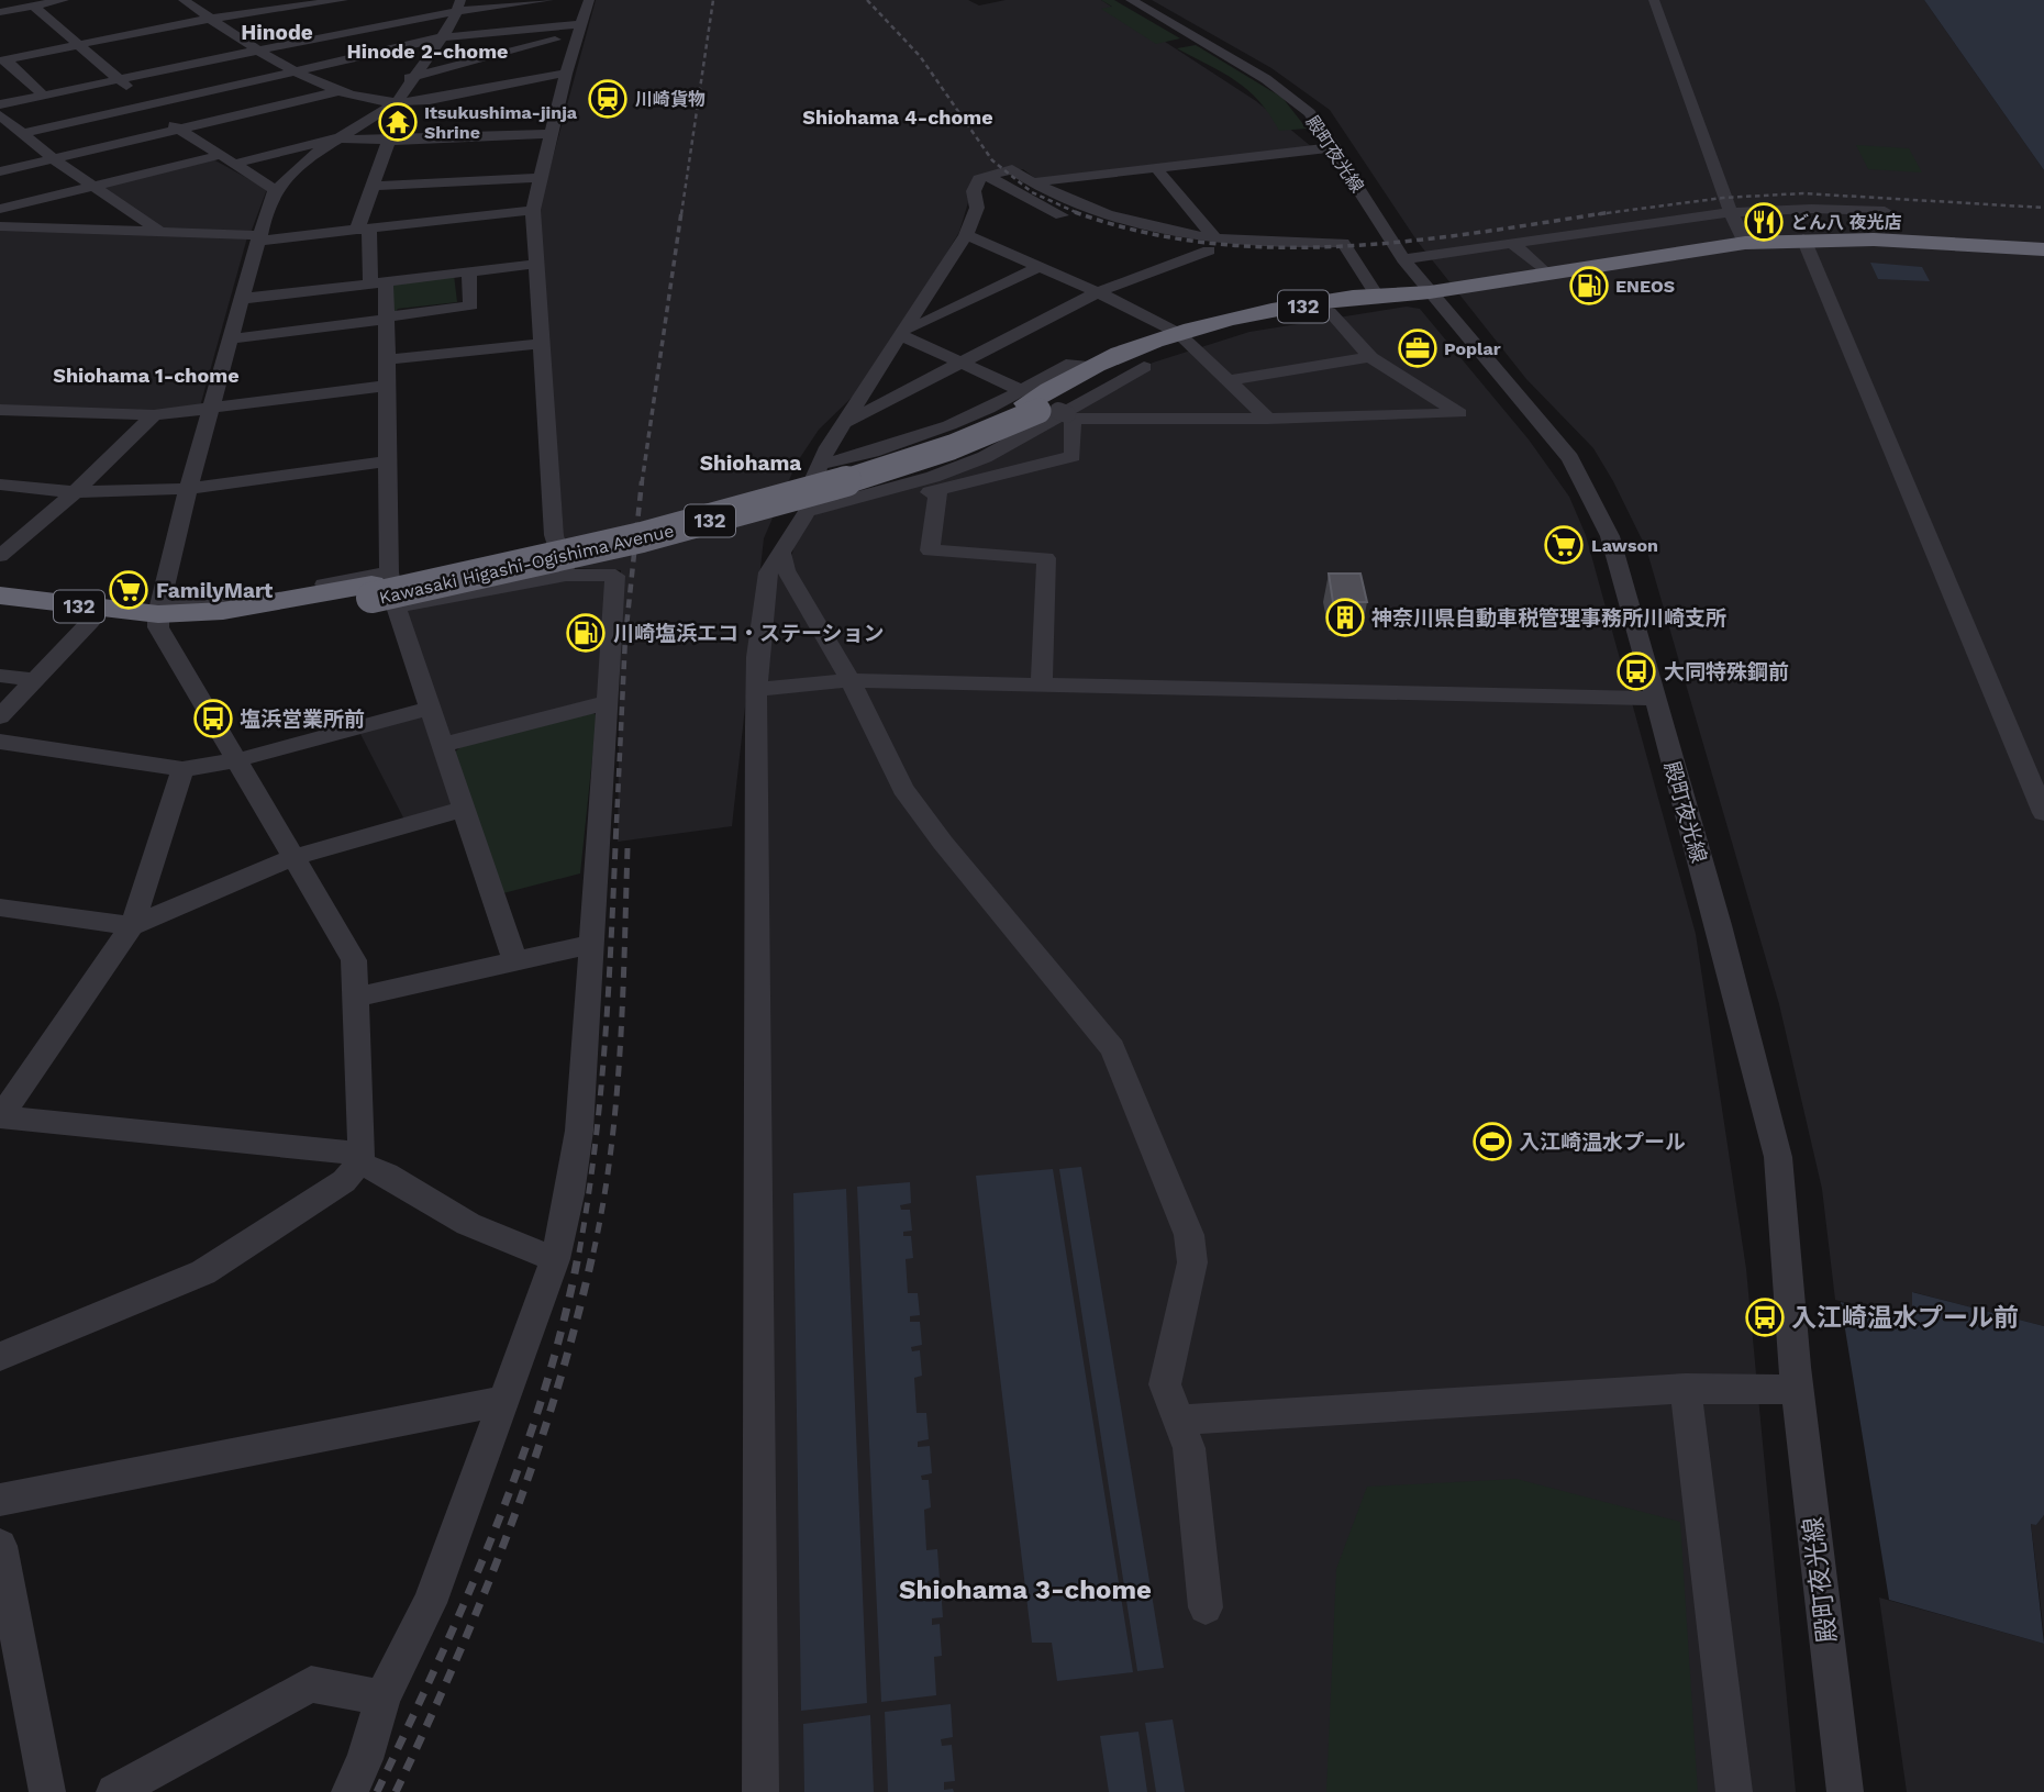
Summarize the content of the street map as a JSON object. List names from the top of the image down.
{
  "streets": {
    "highway": ["132", "Kawasaki Higashi-Ogishima Avenue"],
    "street": ["殿町夜光線"]
  },
  "crossings": [
    ["殿町夜光線", "Kawasaki Higashi-Ogishima Avenue"]
  ],
  "districts": [
    "Hinode",
    "Hinode 2-chome",
    "Shiohama 4-chome",
    "Shiohama 1-chome",
    "Shiohama",
    "Shiohama 3-chome"
  ],
  "places": {
    "station": ["川崎貨物"],
    "temple": ["Itsukushima-jinja Shrine"],
    "restaurant": ["どん八 夜光店"],
    "fuel station": ["ENEOS", "川崎塩浜エコ・ステーション"],
    "office": ["Poplar"],
    "supermarket": ["Lawson", "FamilyMart"],
    "building": ["神奈川県自動車税管理事務所川崎支所"],
    "bus stop": ["大同特殊鋼前", "塩浜営業所前", "入江崎温水プール前"],
    "sports": ["入江崎温水プール"]
  }
}
